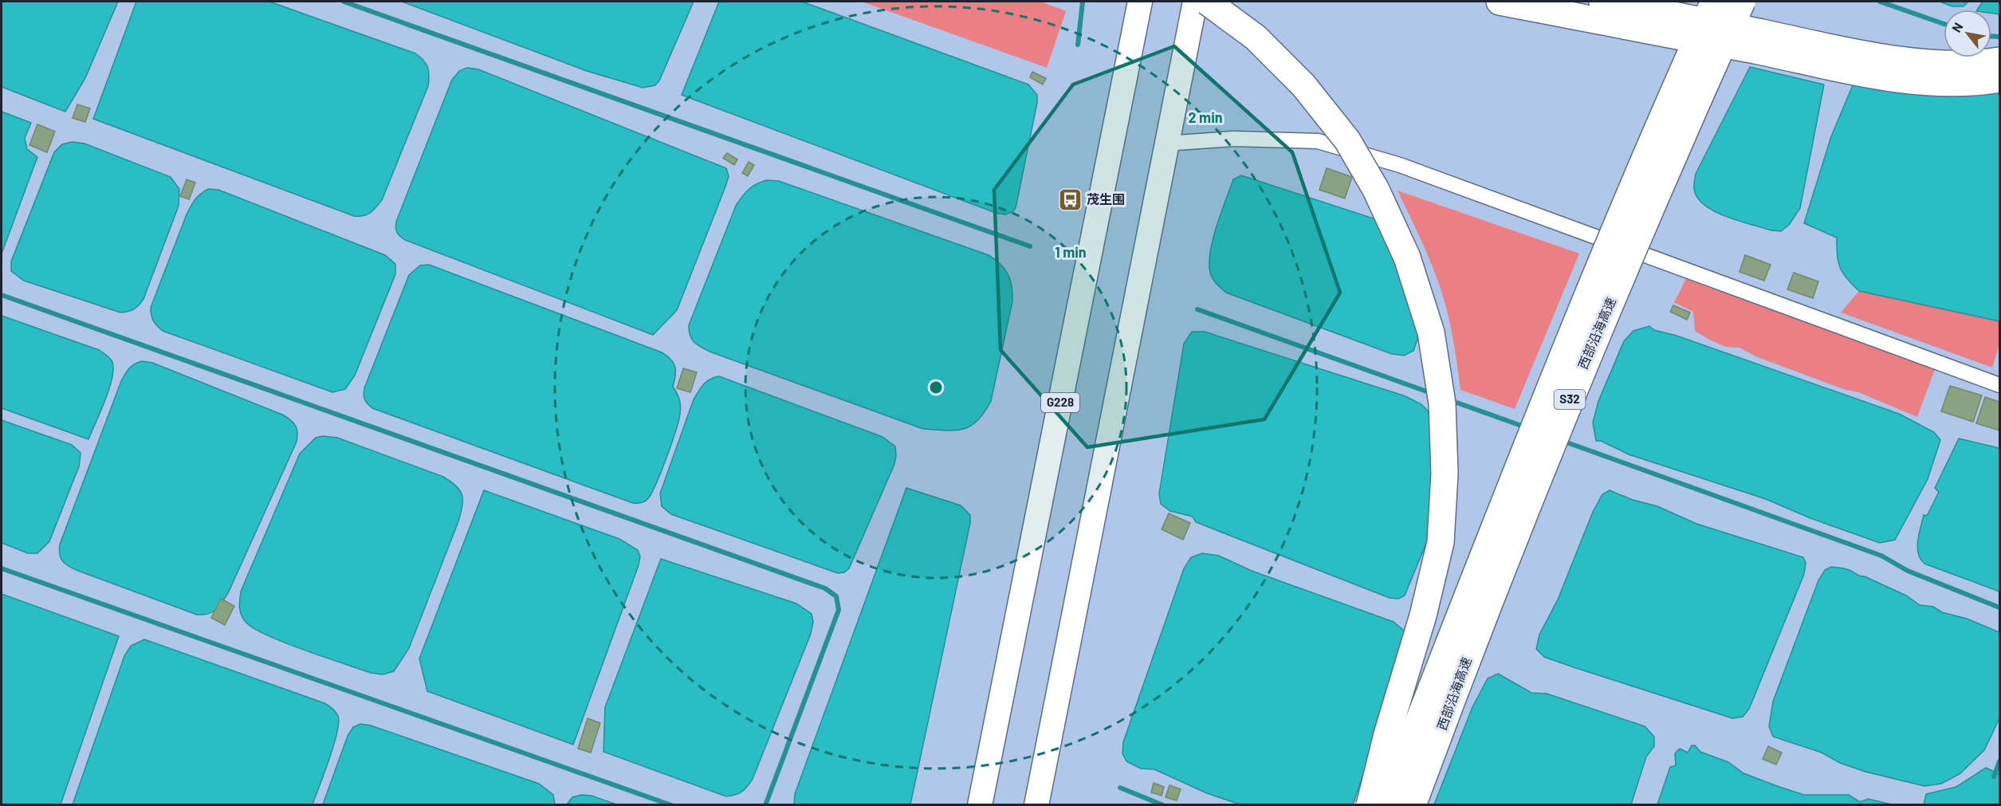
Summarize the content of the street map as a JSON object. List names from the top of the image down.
{
  "streets": {
    "highway": ["西部沿海高速", "S32", "G228"]
  },
  "places": {
    "bus stop": ["茂生围"]
  },
  "north": "top left",
  "rings": ["2 min", "1 min"]
}
